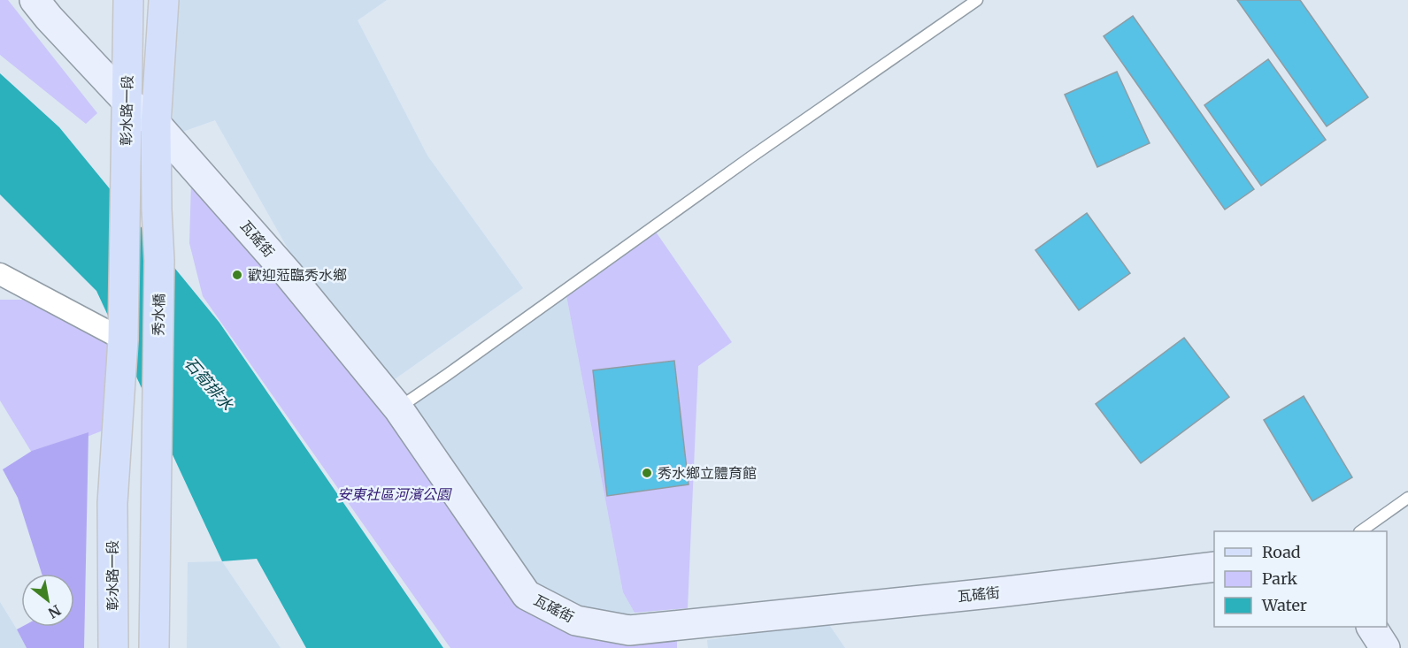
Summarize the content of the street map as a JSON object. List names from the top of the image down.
{
  "streets": {
    "main road": ["彰水路一段", "秀水橋"],
    "street": ["瓦磘街"]
  },
  "crossings": [
    ["彰水路一段", "瓦磘街"],
    ["彰水路一段", "秀水橋"],
    ["瓦磘街", "秀水橋"]
  ],
  "water": ["石筍排水"],
  "parks": ["安東社區河濱公園"],
  "places": ["歡迎蒞臨秀水鄉", "秀水鄉立體育館"],
  "legend": ["Road", "Park", "Water"],
  "north": "bottom right"
}
